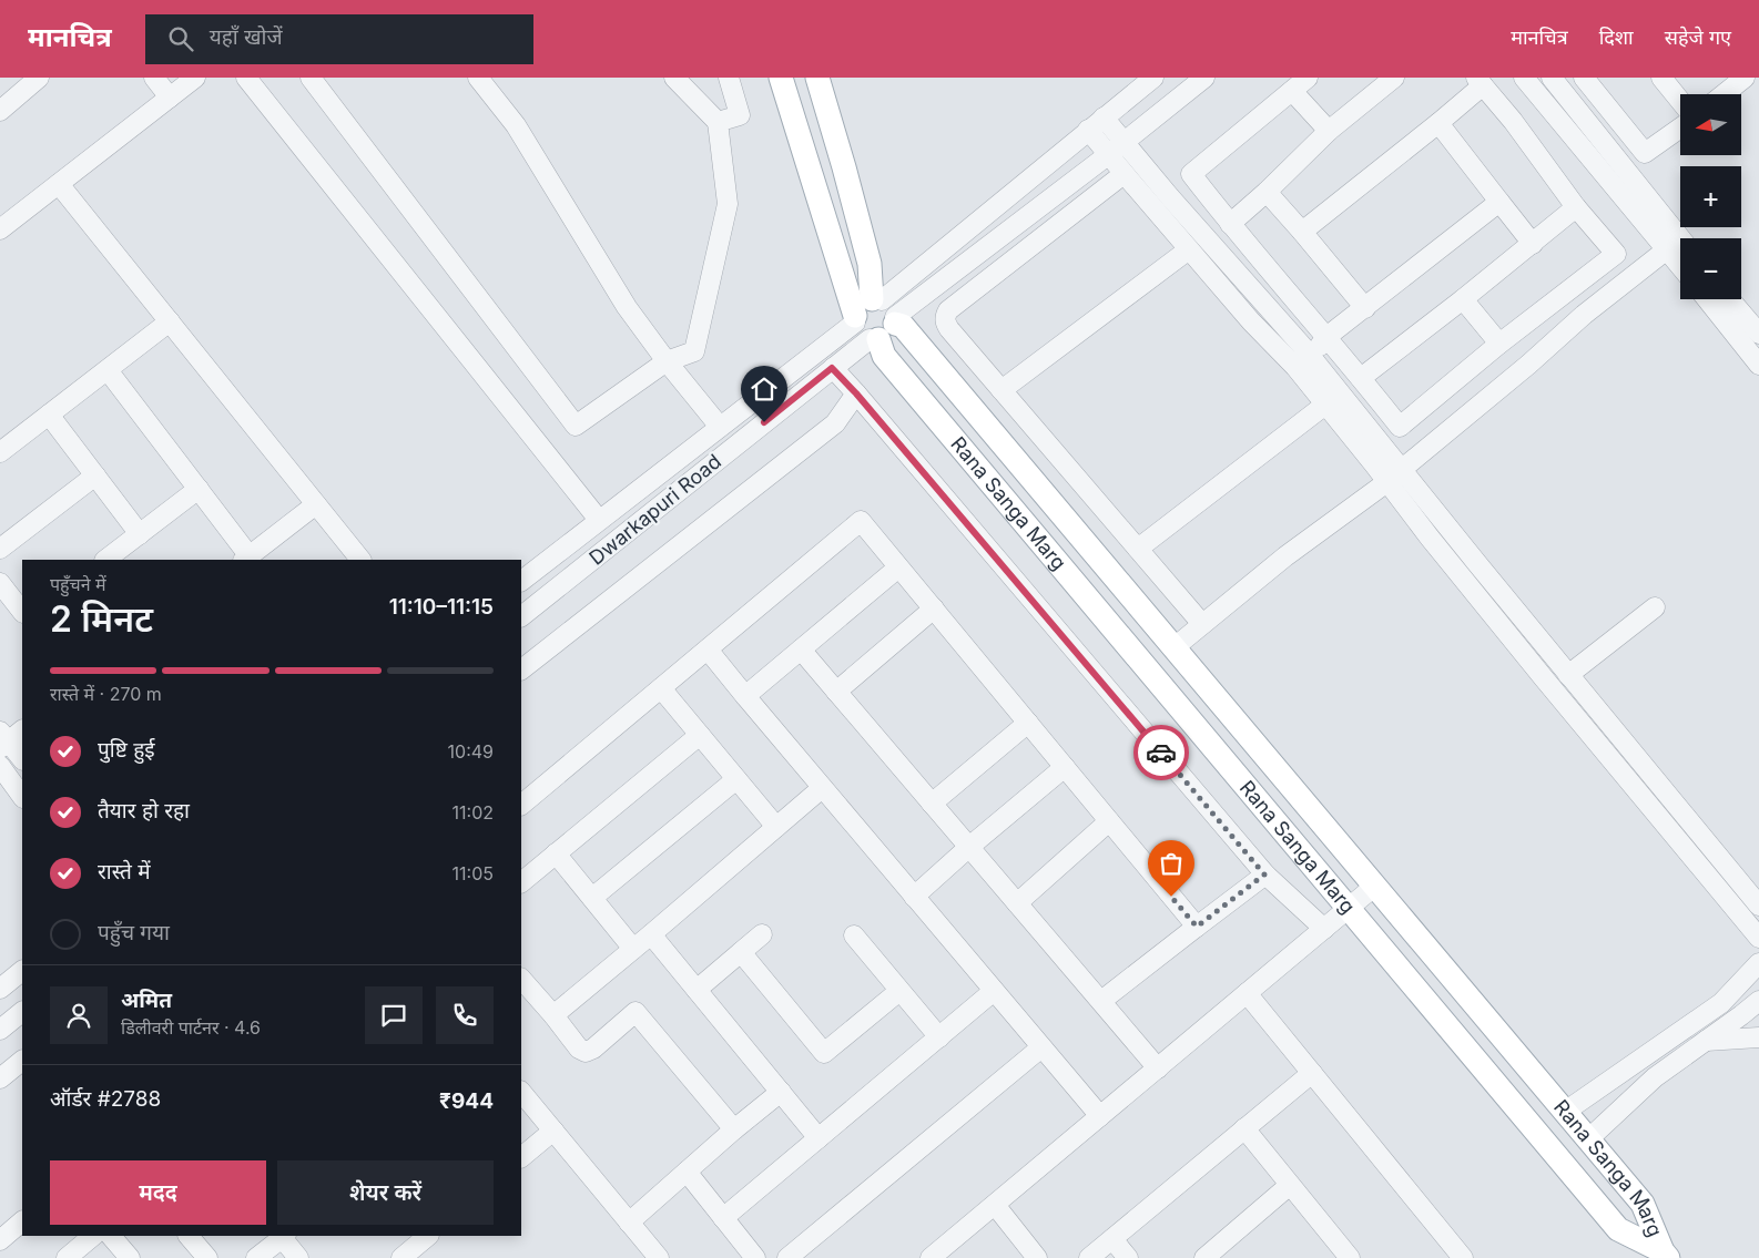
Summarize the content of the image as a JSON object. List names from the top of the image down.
{
  "streets": {
    "main road": ["Rana Sanga Marg"],
    "street": ["Dwarkapuri Road"]
  },
  "crossings": [
    ["Rana Sanga Marg", "Dwarkapuri Road"]
  ],
  "north": "left",
  "page": {
    "header": "मानचित्र",
    "search": "यहाँ खोजें",
    "nav": ["मानचित्र", "दिशा", "सहेजे गए"],
    "map_buttons": ["+", "−"],
    "heading": ["2 मिनट", "पहुँचने में", "11:10–11:15"],
    "panel": [
      "अमित",
      "डिलीवरी पार्टनर · 4.6",
      "ऑर्डर #2788",
      "₹944"
    ],
    "bar": "रास्ते में · 270 m",
    "list": [
      ["पुष्टि हुई", "10:49"],
      ["तैयार हो रहा", "11:02"],
      ["रास्ते में", "11:05"],
      "पहुँच गया"
    ],
    "buttons": ["मदद", "शेयर करें"]
  }
}
